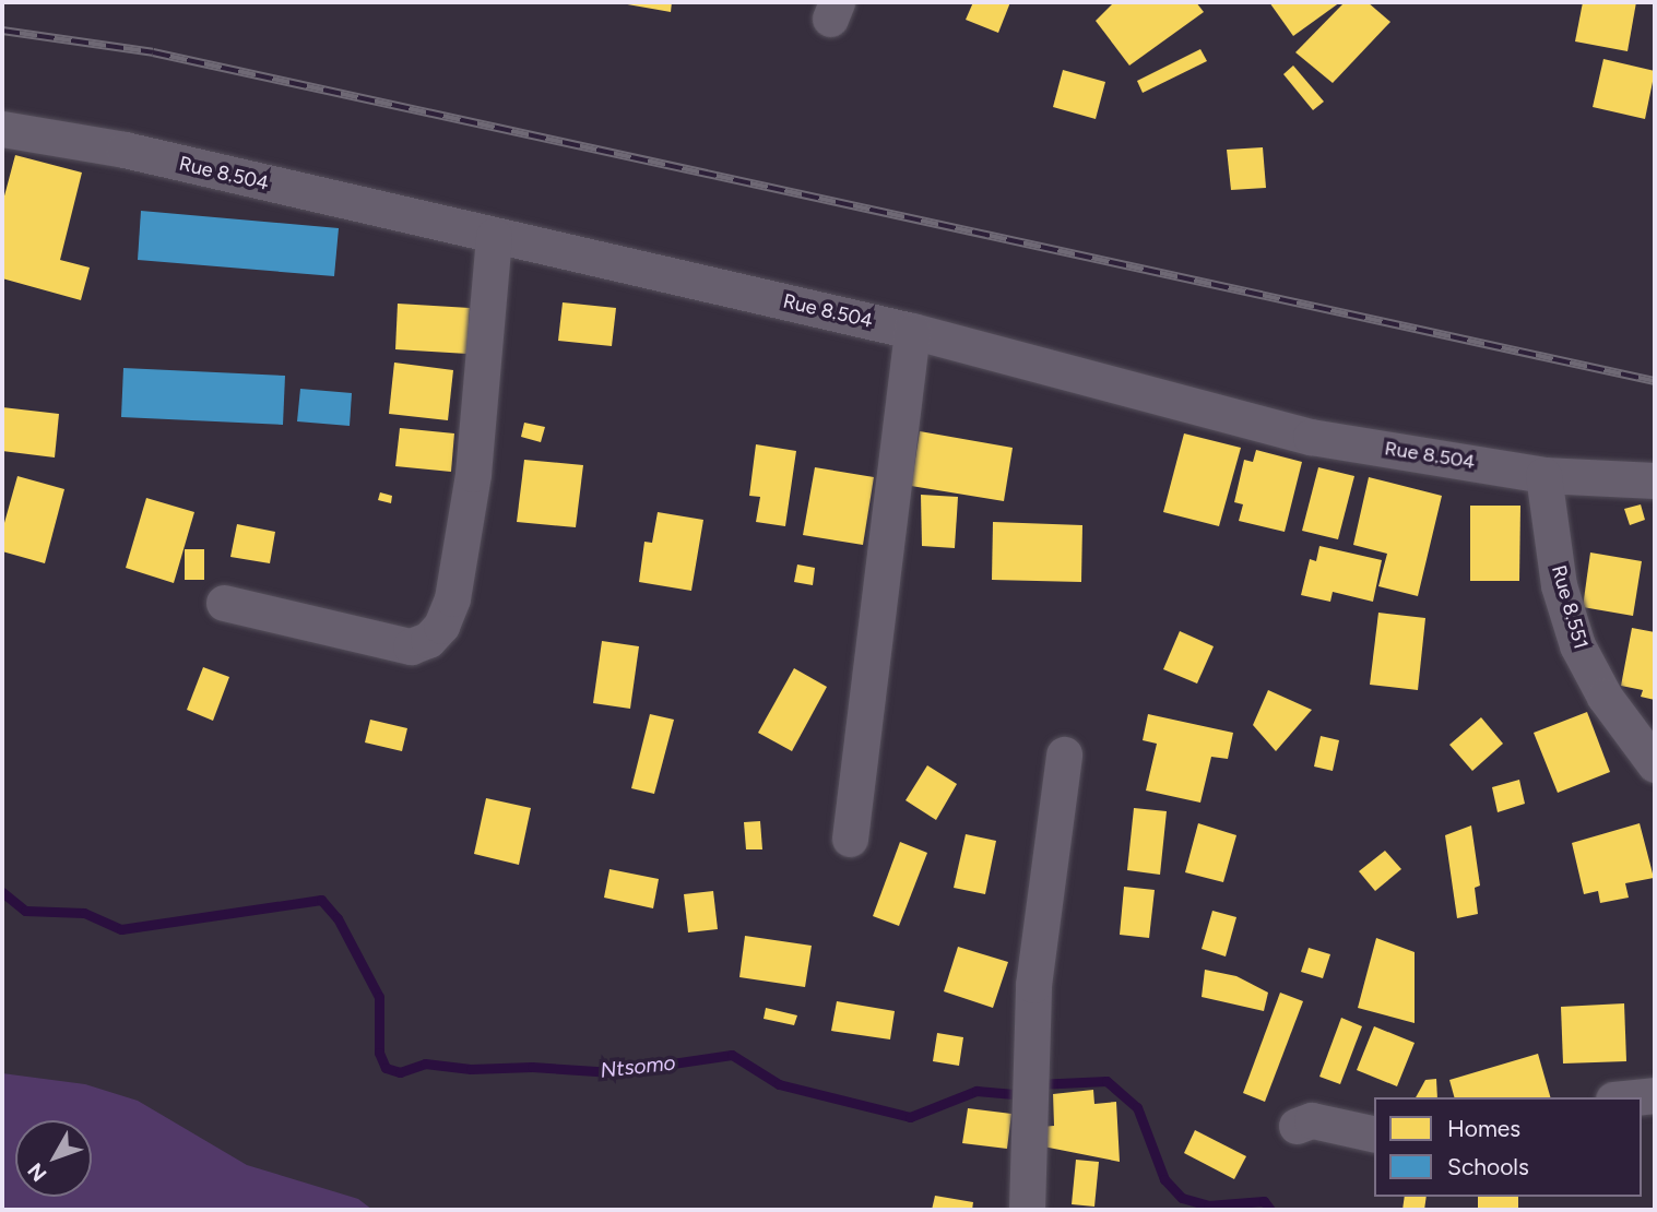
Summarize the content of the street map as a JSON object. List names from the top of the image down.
{
  "streets": {
    "street": ["Rue 8.504", "Rue 8.551"]
  },
  "crossings": [
    ["Rue 8.504", "Rue 8.551"]
  ],
  "water": ["Ntsomo"],
  "legend": ["Homes", "Schools"],
  "north": "bottom left"
}
